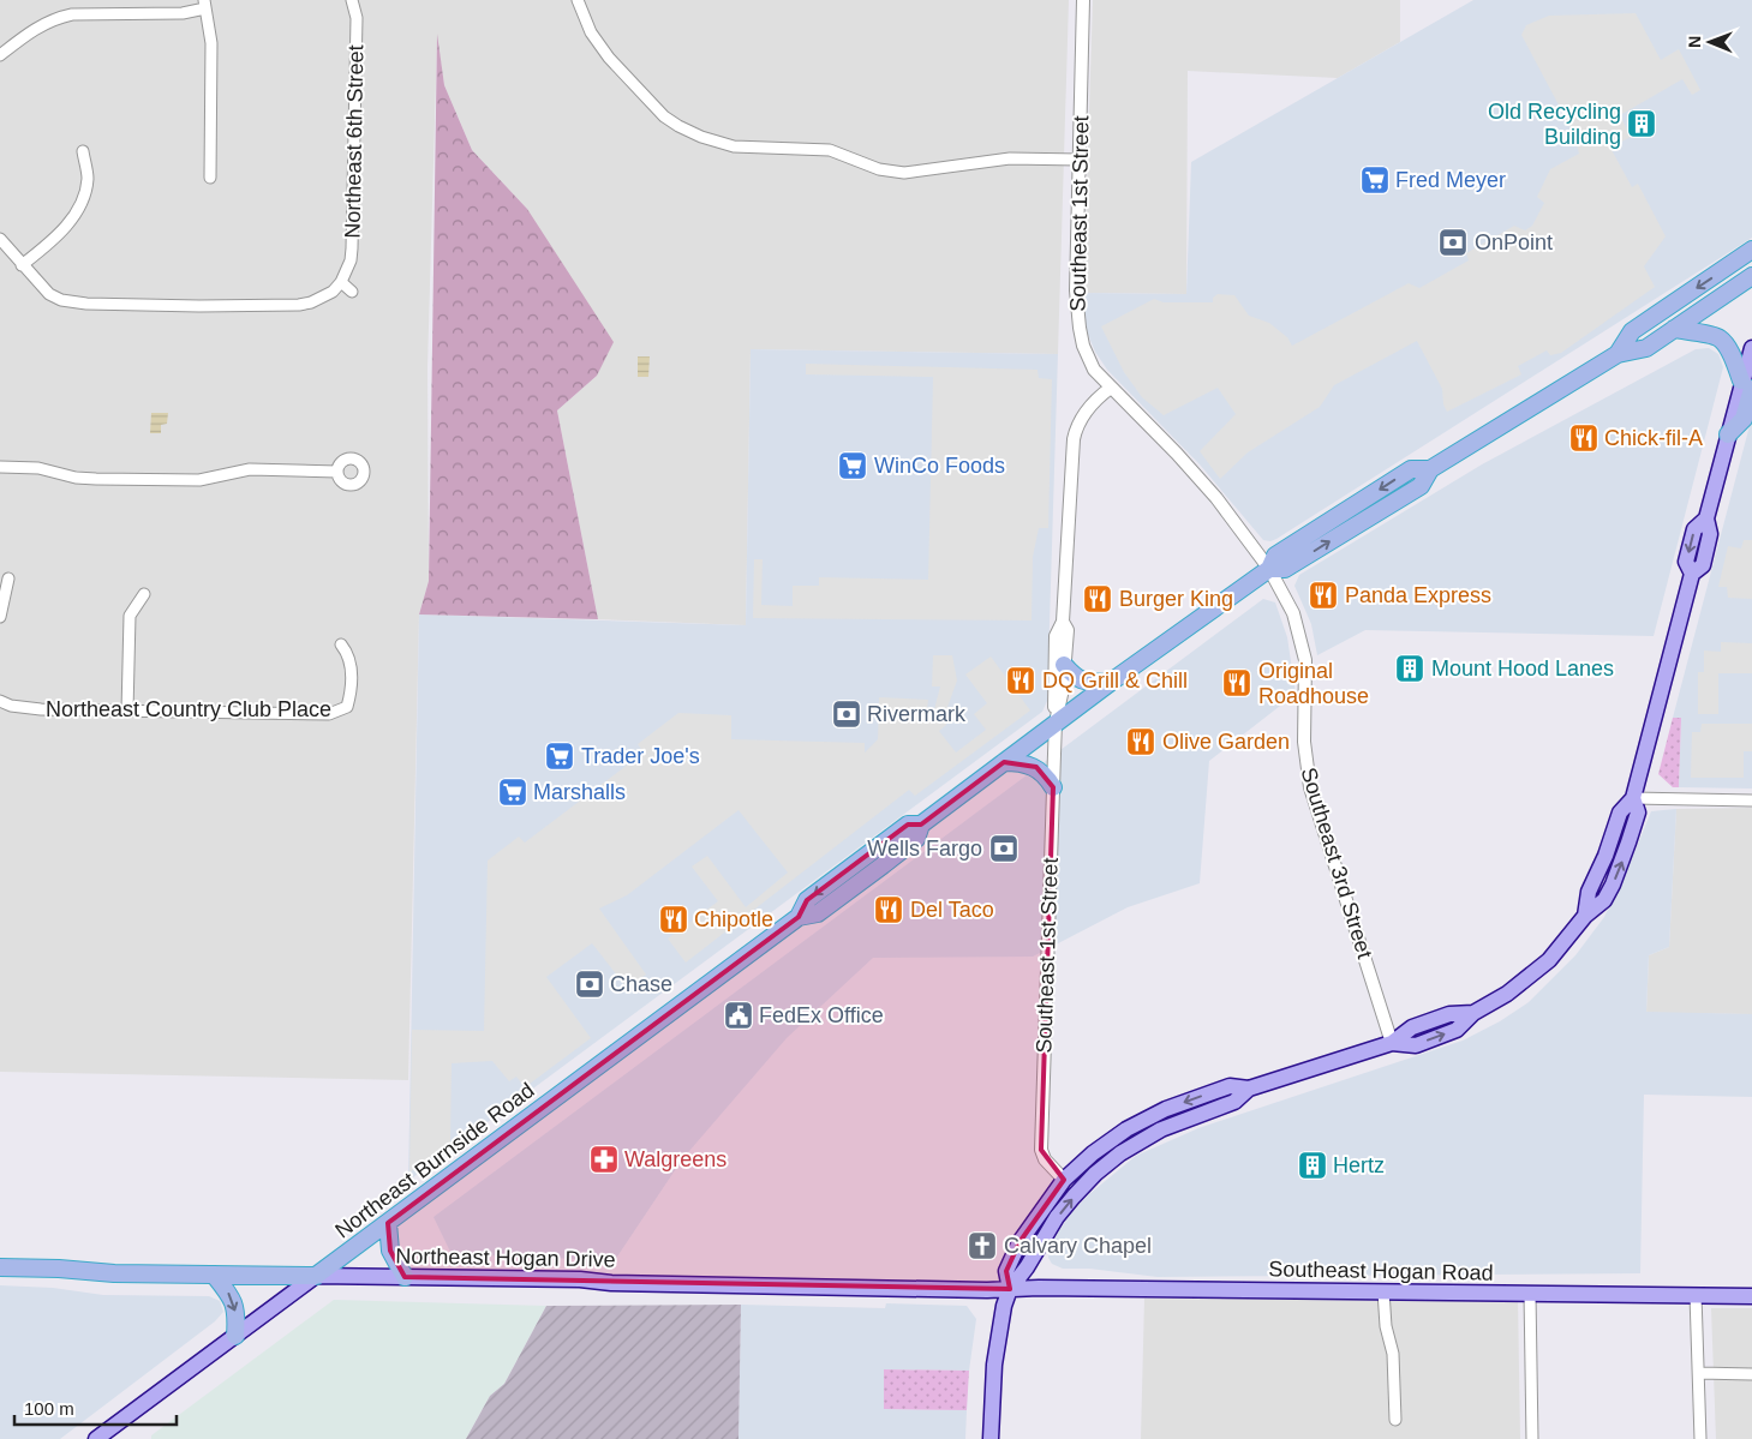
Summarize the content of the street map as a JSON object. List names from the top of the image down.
{
  "streets": {
    "highway": ["Northeast Burnside Road", "Northeast Hogan Drive"],
    "main road": ["Southeast Hogan Road"],
    "street": [
      "Northeast 6th Street",
      "Southeast 1st Street",
      "Northeast Country Club Place",
      "Southeast 3rd Street"
    ]
  },
  "crossings": [
    ["Southeast 1st Street", "Southeast 3rd Street"],
    ["Southeast 1st Street", "Northeast Burnside Road"],
    ["Southeast 3rd Street", "Northeast Burnside Road"],
    ["Northeast Burnside Road", "Northeast Hogan Drive"],
    ["Northeast Hogan Drive", "Southeast Hogan Road"]
  ],
  "places": {
    "building": ["Old Recycling Building", "Mount Hood Lanes", "Hertz"],
    "supermarket": [
      "Fred Meyer",
      "WinCo Foods",
      "Trader Joe's",
      "Marshalls"
    ],
    "bank": [
      "OnPoint",
      "Rivermark",
      "Wells Fargo",
      "Chase"
    ],
    "restaurant": [
      "Chick-fil-A",
      "Panda Express",
      "Burger King",
      "DQ Grill & Chill",
      "Original Roadhouse",
      "Olive Garden",
      "Del Taco",
      "Chipotle"
    ],
    "public building": ["FedEx Office"],
    "pharmacy": ["Walgreens"],
    "church": ["Calvary Chapel"]
  },
  "scale_bar": "100 m",
  "north": "left"
}
